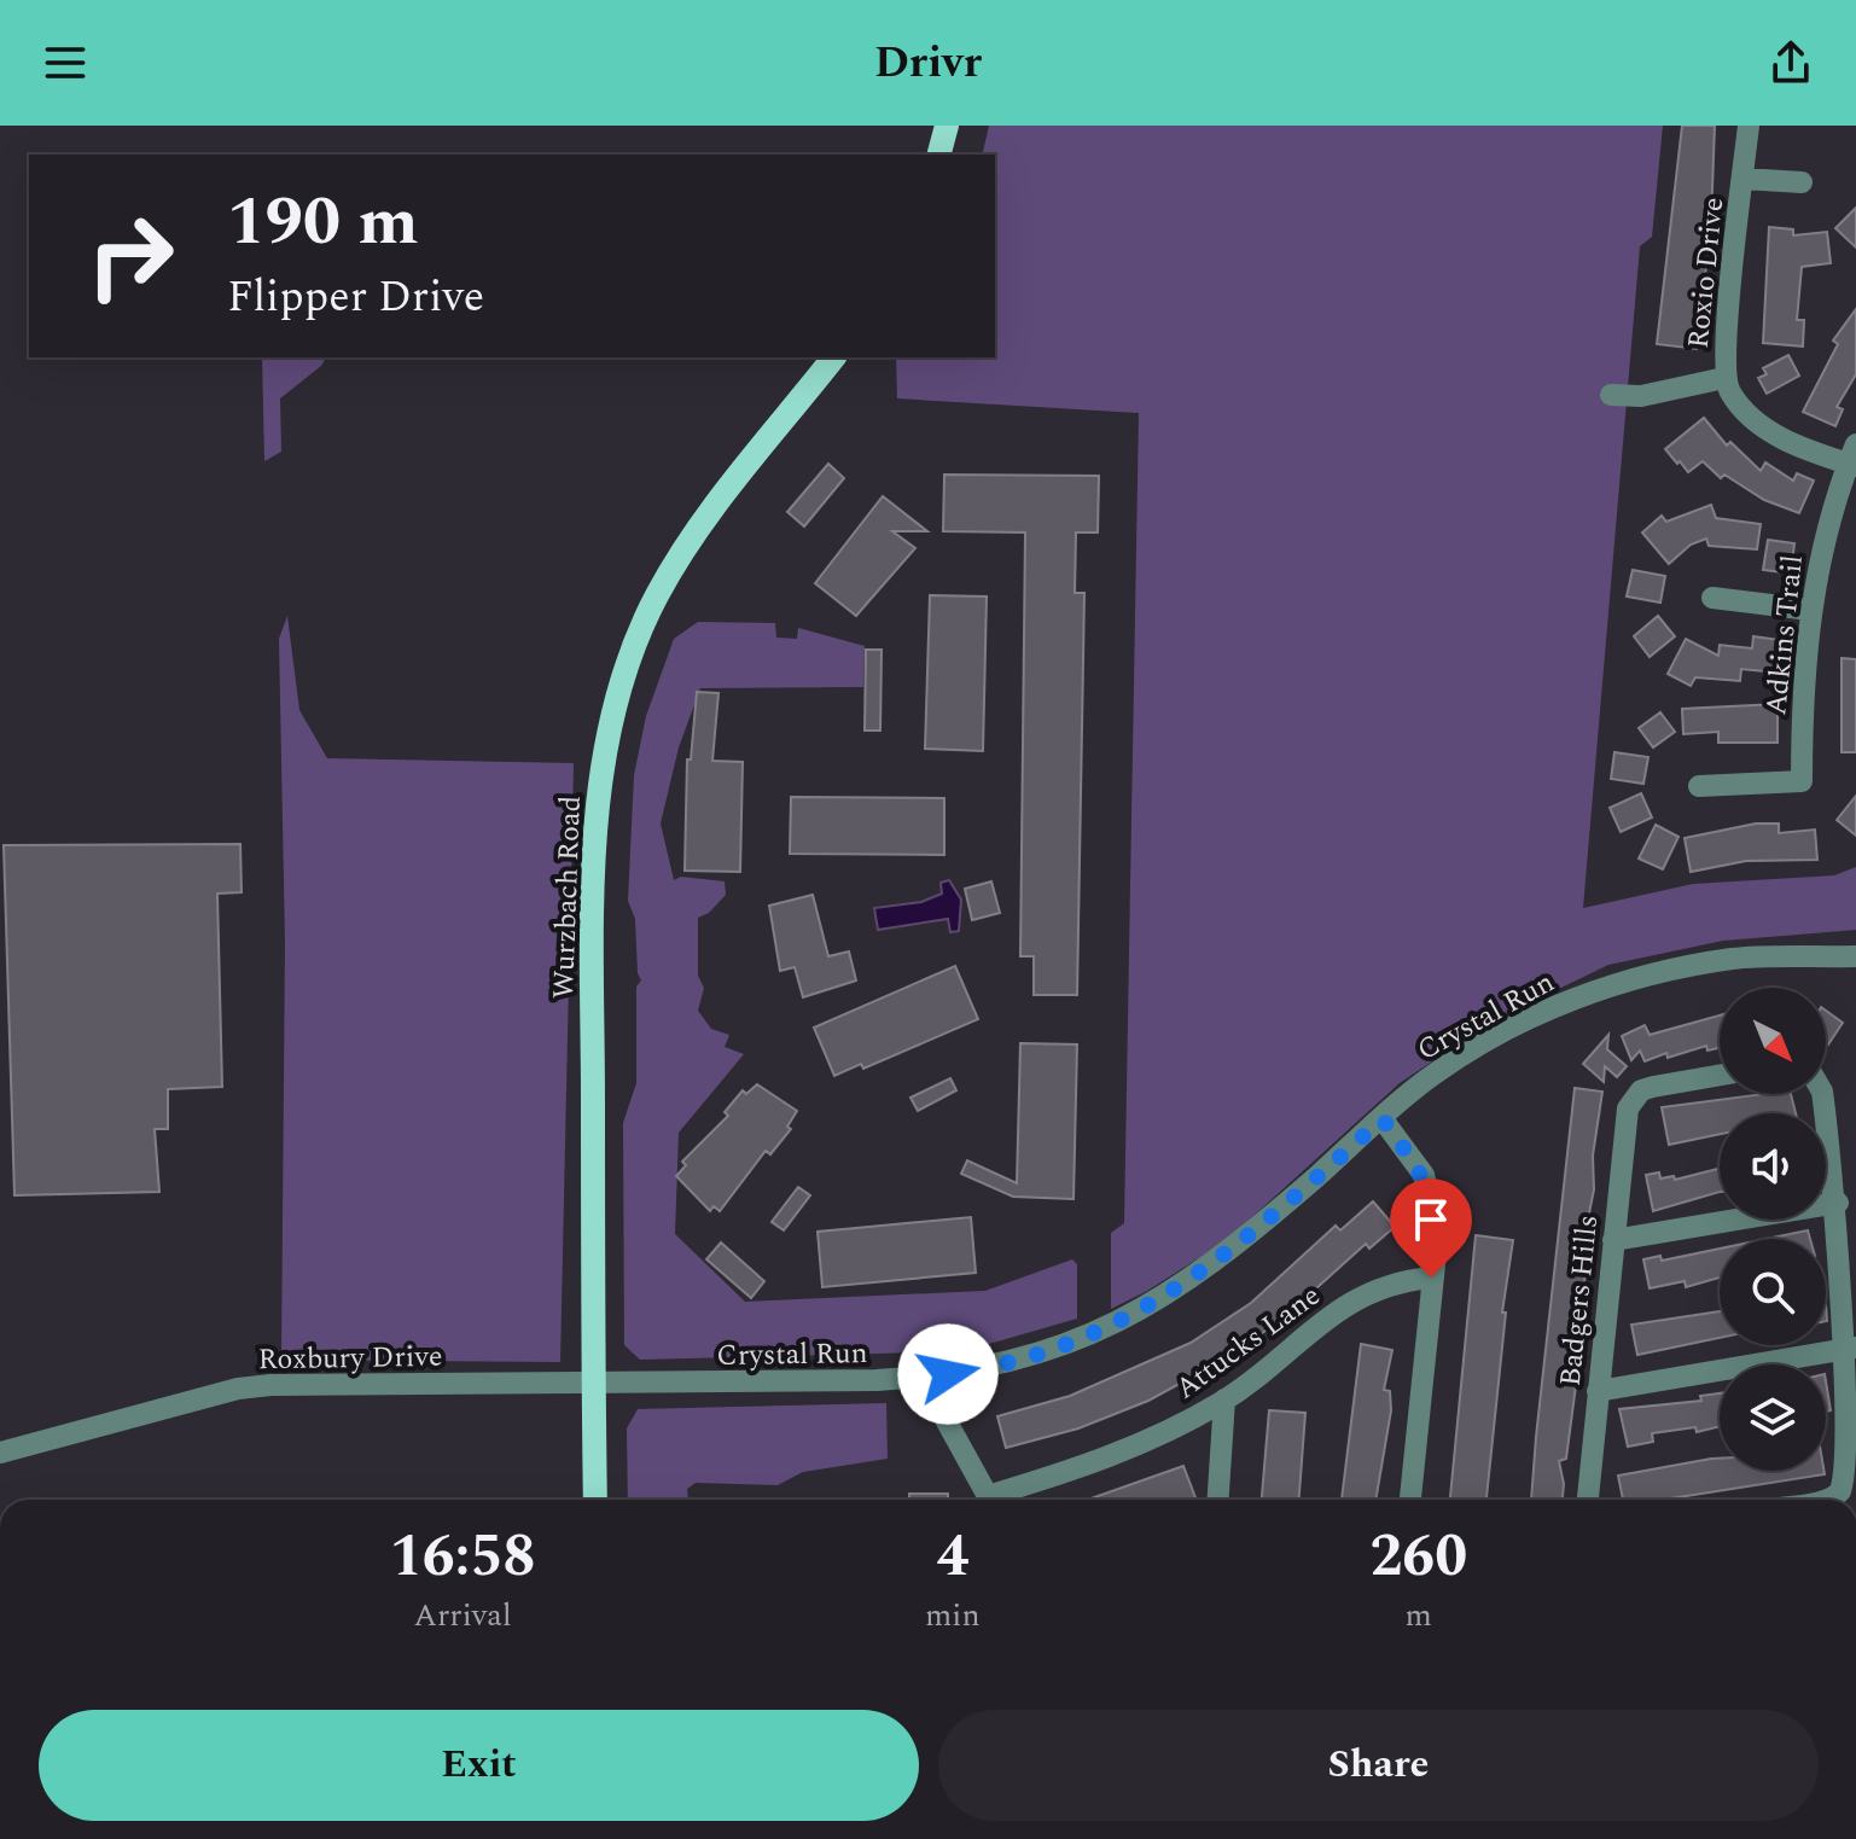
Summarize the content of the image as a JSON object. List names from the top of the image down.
{
  "streets": {
    "main road": ["Wurzbach Road"],
    "street": [
      "Roxio Drive",
      "Adkins Trail",
      "Crystal Run",
      "Badgers Hills",
      "Attucks Lane",
      "Roxbury Drive"
    ]
  },
  "crossings": [
    ["Roxio Drive", "Adkins Trail"],
    ["Wurzbach Road", "Crystal Run"],
    ["Wurzbach Road", "Roxbury Drive"],
    ["Crystal Run", "Roxbury Drive"]
  ],
  "north": "bottom right",
  "page": {
    "header": "Drivr",
    "turn": ["190 m", "Flipper Drive"],
    "eta": [
      "16:58",
      "Arrival",
      "4",
      "min",
      "260",
      "m"
    ],
    "buttons": ["Exit", "Share"]
  }
}
